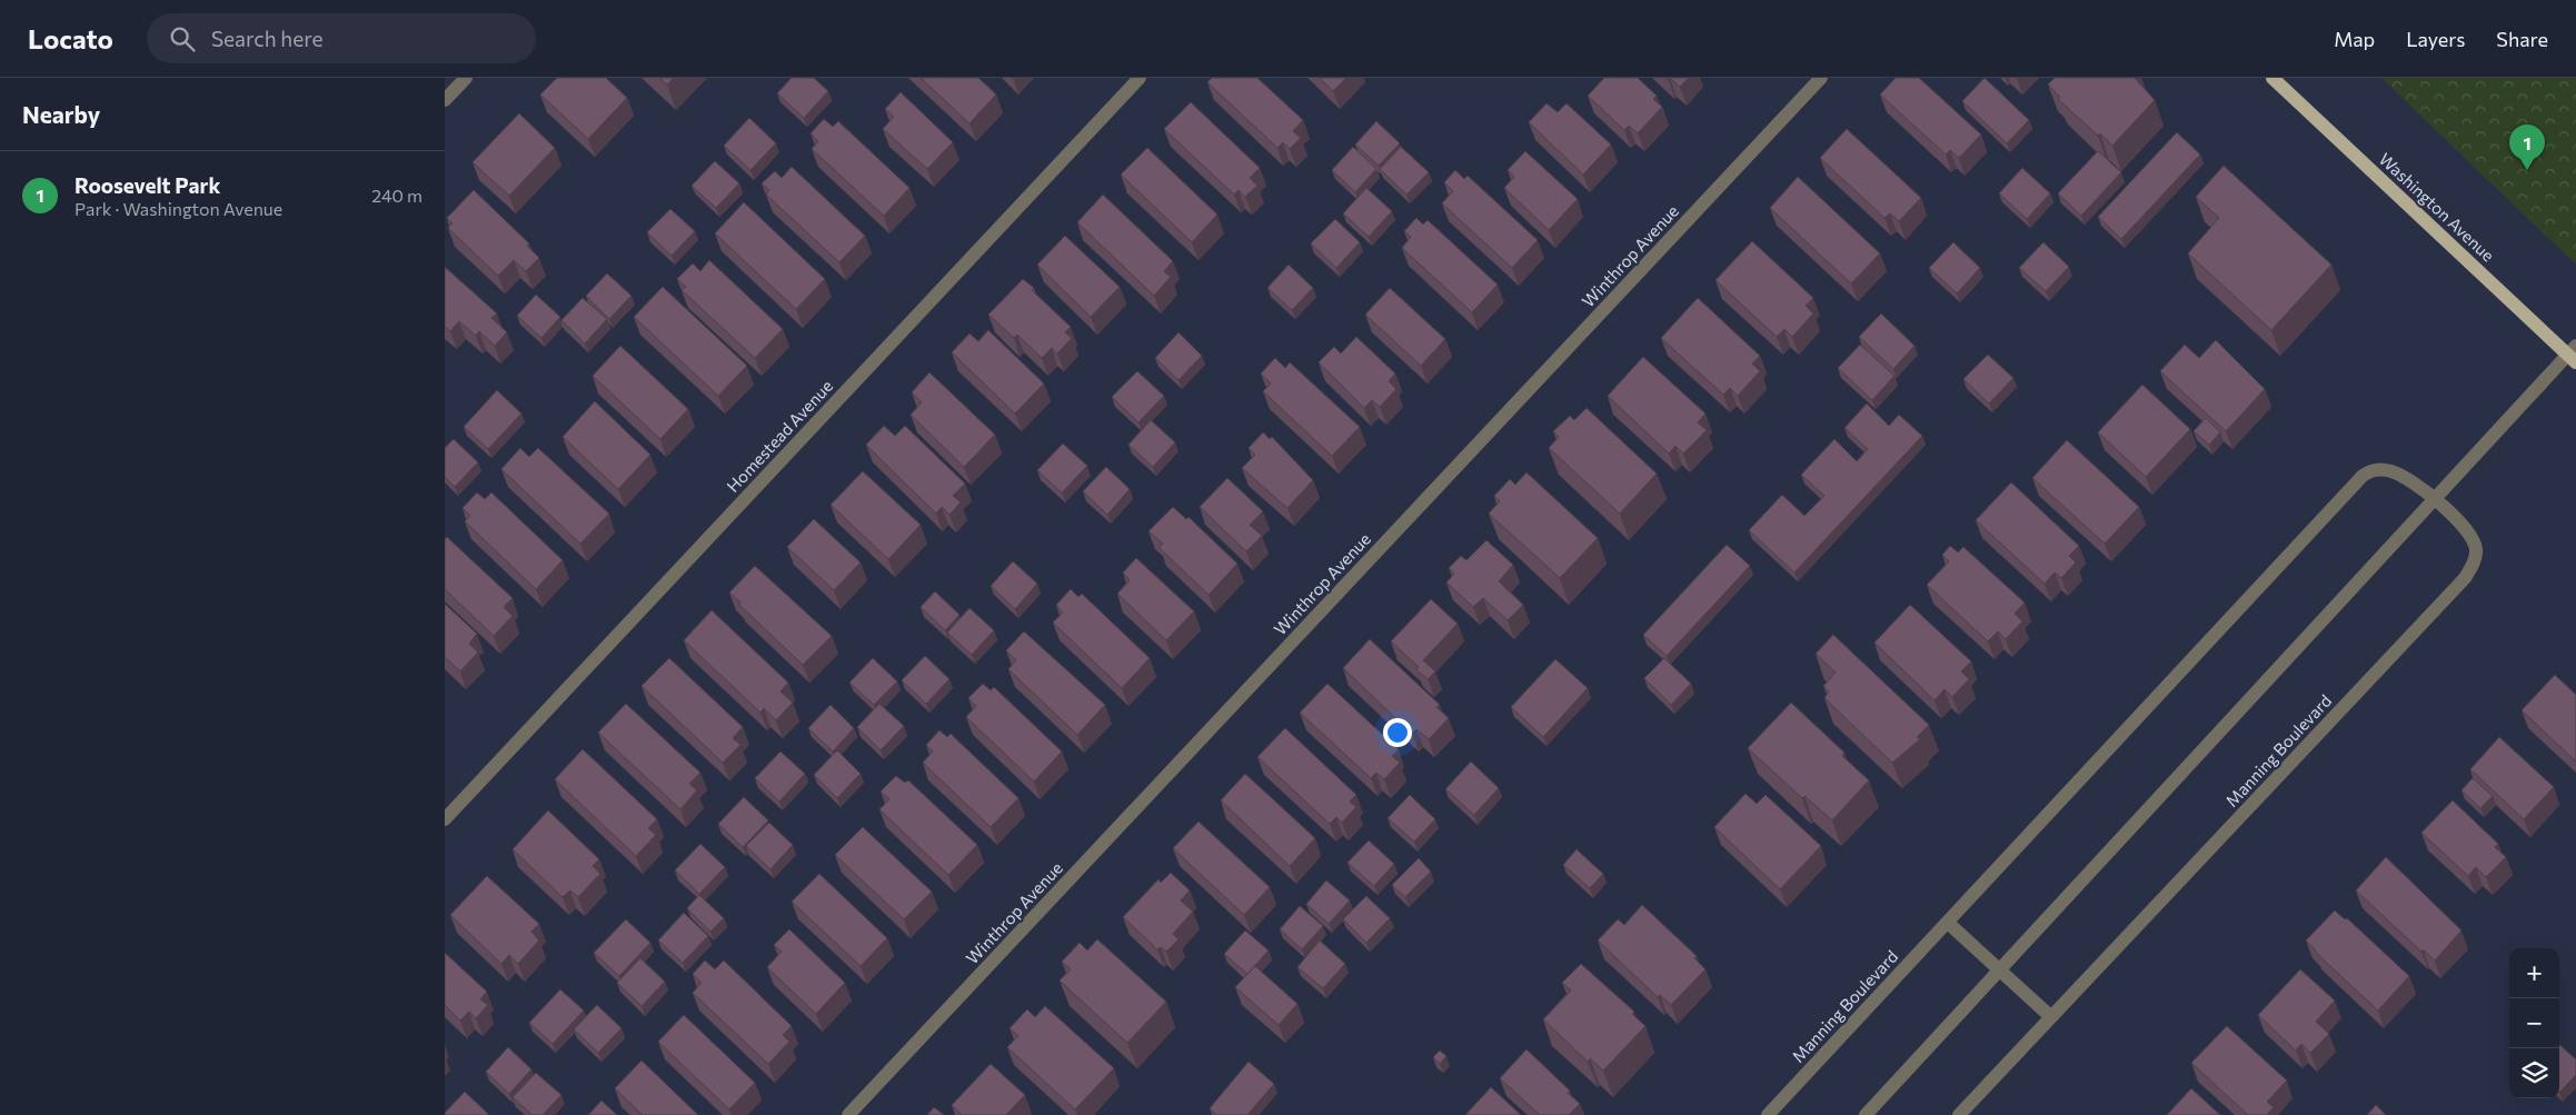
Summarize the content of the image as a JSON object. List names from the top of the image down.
{
  "streets": {
    "main road": ["Washington Avenue"],
    "street": ["Winthrop Avenue", "Homestead Avenue", "Manning Boulevard"]
  },
  "page": {
    "header": "Locato",
    "search": "Search here",
    "nav": ["Map", "Layers", "Share"],
    "heading": "Nearby",
    "pins": "1",
    "list": [
      {
        "mark": "1",
        "name": "Roosevelt Park",
        "note": "Park · Washington Avenue",
        "value": "240 m"
      }
    ],
    "map_buttons": ["+", "−"]
  }
}
